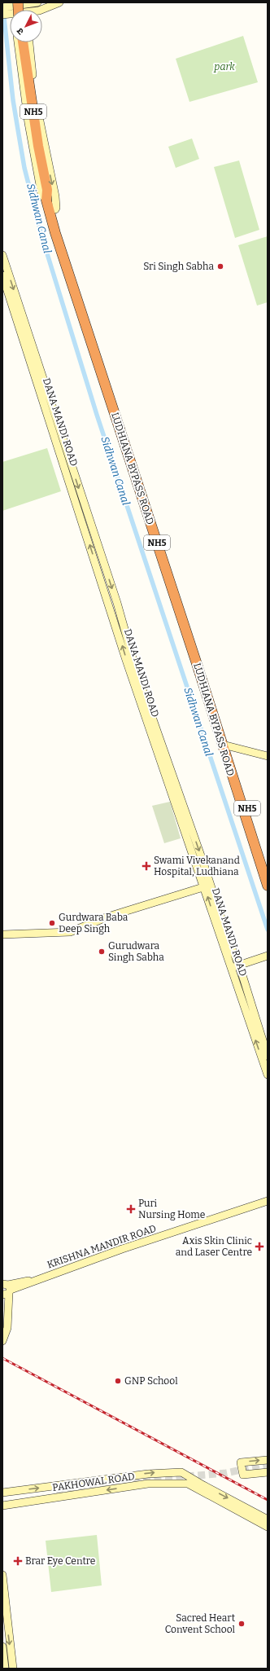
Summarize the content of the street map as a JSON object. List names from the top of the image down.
{
  "streets": {
    "highway": ["NH5", "LUDHIANA BYPASS ROAD"],
    "street": ["DANA MANDI ROAD", "KRISHNA MANDIR ROAD", "PAKHOWAL ROAD"]
  },
  "crossings": [
    ["NH5", "LUDHIANA BYPASS ROAD"]
  ],
  "water": ["Sidhwan Canal"],
  "parks": ["park"],
  "places": {
    "other": [
      "Sri Singh Sabha",
      "Gurdwara Baba Deep Singh",
      "Gurudwara Singh Sabha",
      "GNP School",
      "Sacred Heart Convent School"
    ],
    "health": [
      "Swami Vivekanand Hospital, Ludhiana",
      "Puri Nursing Home",
      "Axis Skin Clinic and Laser Centre",
      "Brar Eye Centre"
    ]
  },
  "north": "bottom left"
}
